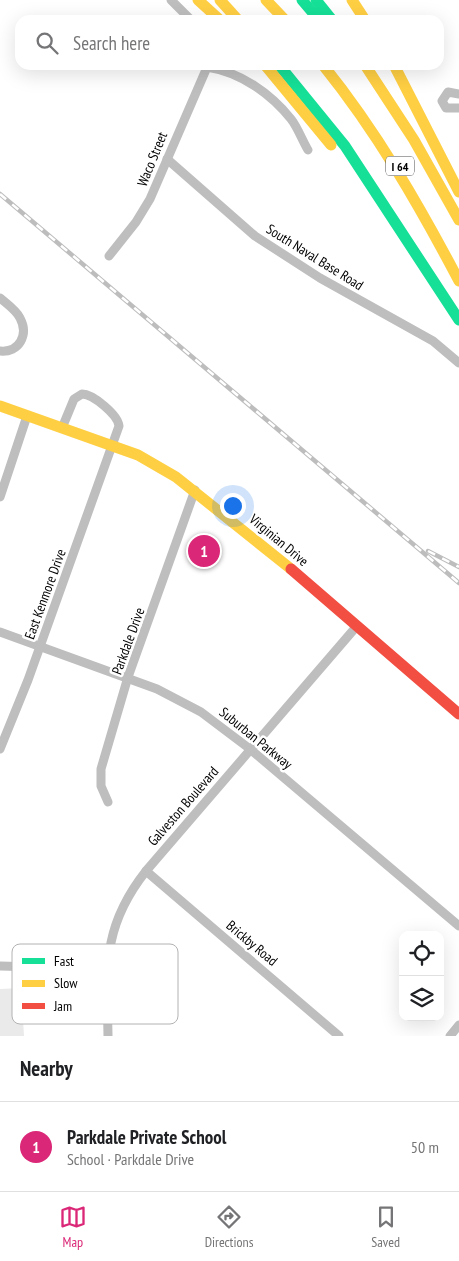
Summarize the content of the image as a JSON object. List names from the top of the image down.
{
  "streets": {
    "main road": ["I 64", "Virginian Drive"],
    "street": [
      "Waco Street",
      "South Naval Base Road",
      "East Kenmore Drive",
      "Parkdale Drive",
      "Suburban Parkway",
      "Galveston Boulevard",
      "Brickby Road"
    ]
  },
  "crossings": [
    ["Waco Street", "South Naval Base Road"],
    ["Virginian Drive", "East Kenmore Drive"],
    ["Virginian Drive", "Parkdale Drive"],
    ["Virginian Drive", "Galveston Boulevard"],
    ["East Kenmore Drive", "Suburban Parkway"],
    ["Parkdale Drive", "Suburban Parkway"],
    ["Suburban Parkway", "Galveston Boulevard"],
    ["Galveston Boulevard", "Brickby Road"]
  ],
  "legend": ["Fast", "Slow", "Jam"],
  "page": {
    "search": "Search here",
    "pins": "1",
    "heading": "Nearby",
    "list": [
      {
        "mark": "1",
        "name": "Parkdale Private School",
        "note": "School · Parkdale Drive",
        "value": "50 m"
      }
    ],
    "nav": ["Map", "Directions", "Saved"]
  }
}
